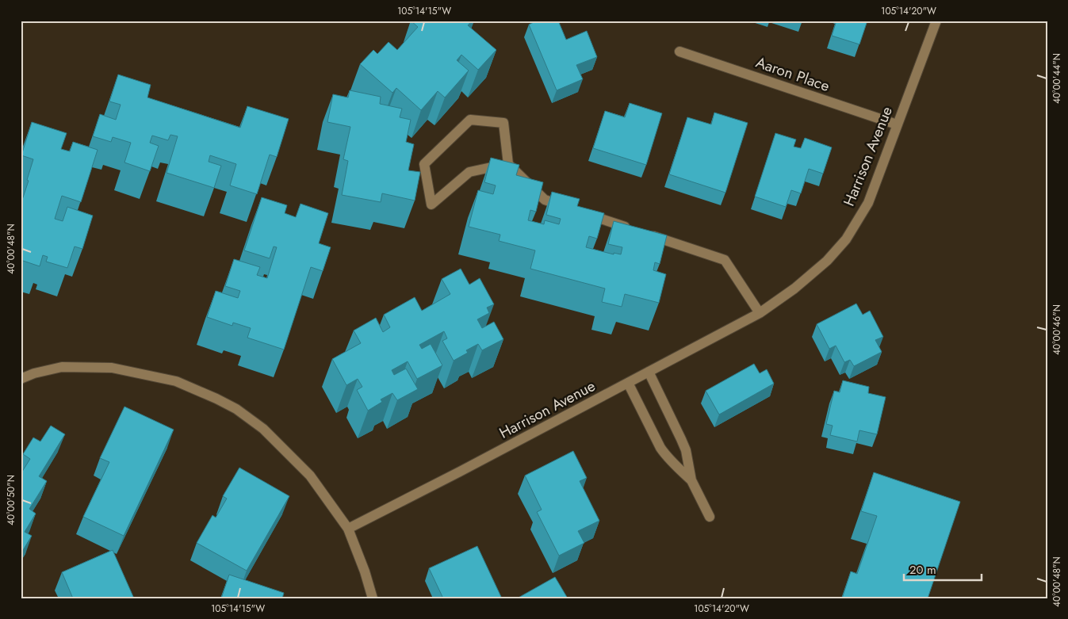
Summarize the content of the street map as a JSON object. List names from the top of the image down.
{
  "streets": {
    "street": ["Aaron Place", "Harrison Avenue"]
  },
  "crossings": [
    ["Aaron Place", "Harrison Avenue"]
  ],
  "scale_bar": "20 m",
  "coordinates": [
    "105°14'15\"W",
    "105°14'20\"W",
    "40°00'44\"N",
    "40°00'48\"N",
    "40°00'46\"N",
    "40°00'50\"N"
  ]
}
